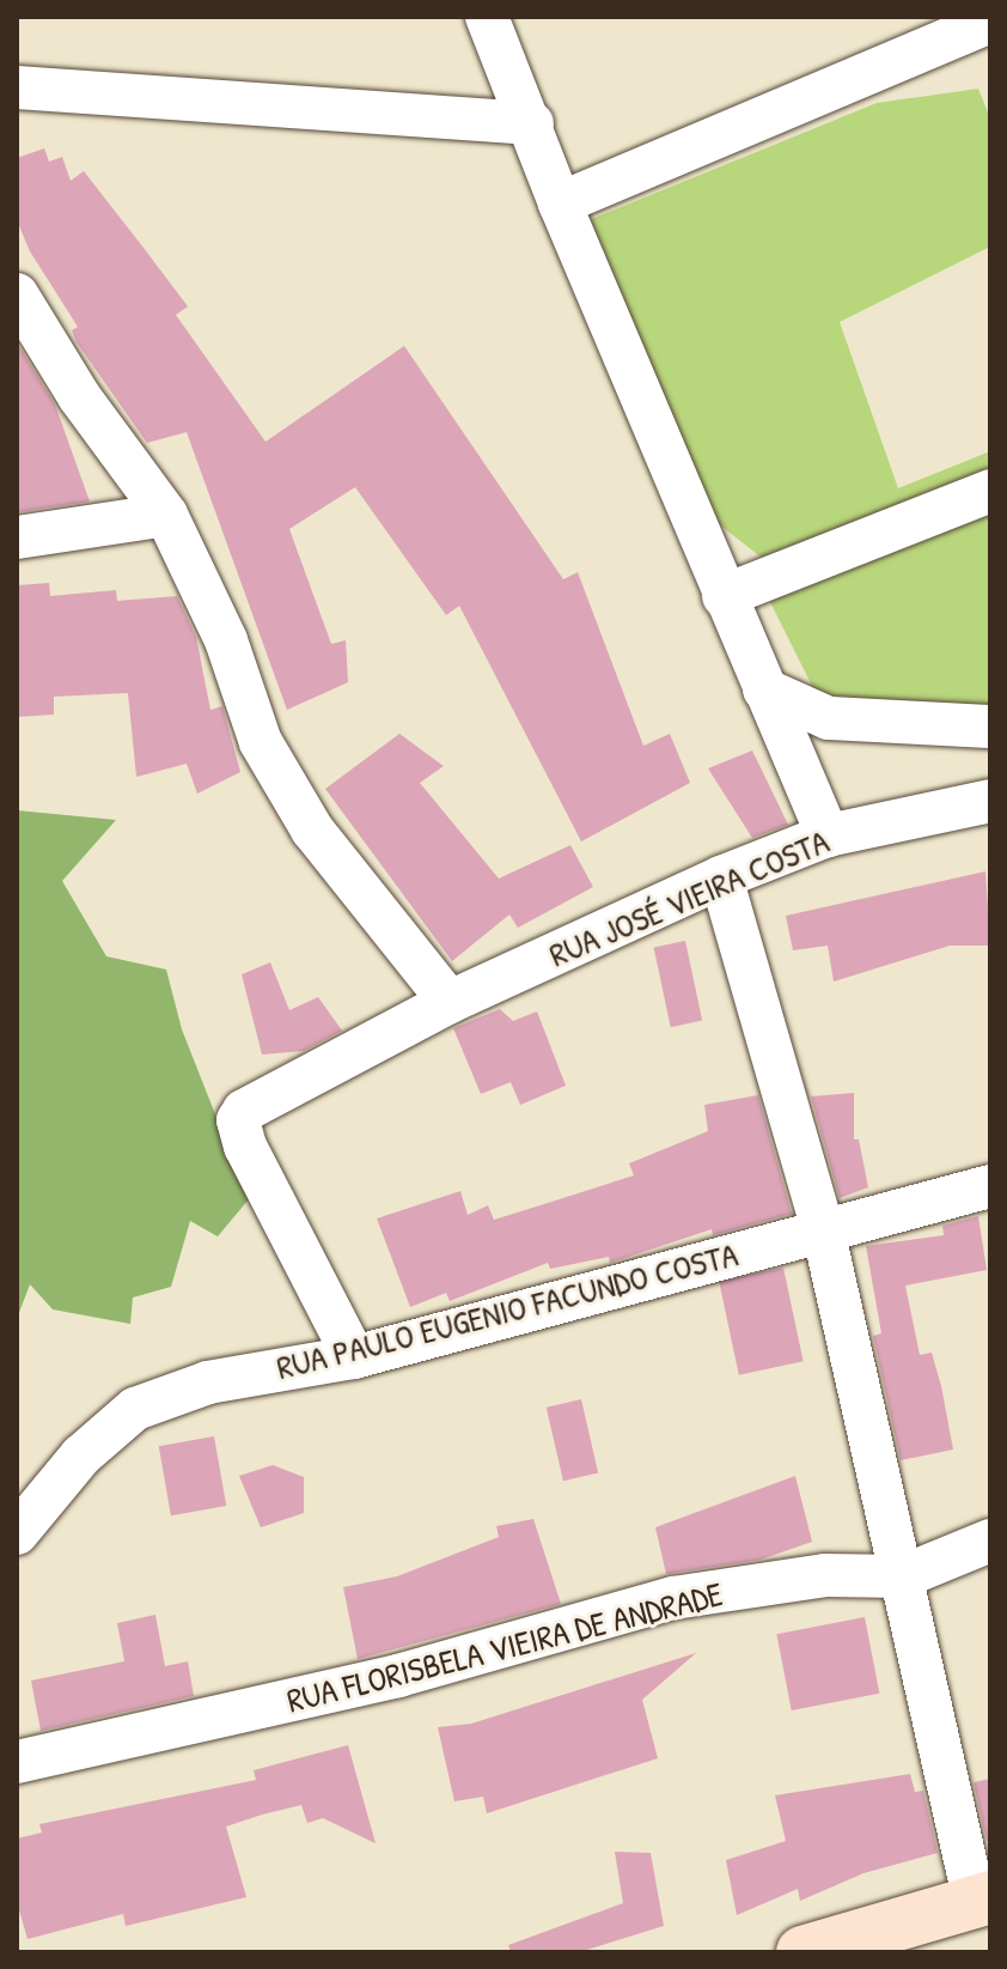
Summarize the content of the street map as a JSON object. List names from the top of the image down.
{
  "streets": {
    "street": ["RUA JOSÉ VIEIRA COSTA", "RUA PAULO EUGENIO FACUNDO COSTA", "RUA FLORISBELA VIEIRA DE ANDRADE"]
  },
  "crossings": [
    ["RUA JOSÉ VIEIRA COSTA", "RUA PAULO EUGENIO FACUNDO COSTA"]
  ]
}
